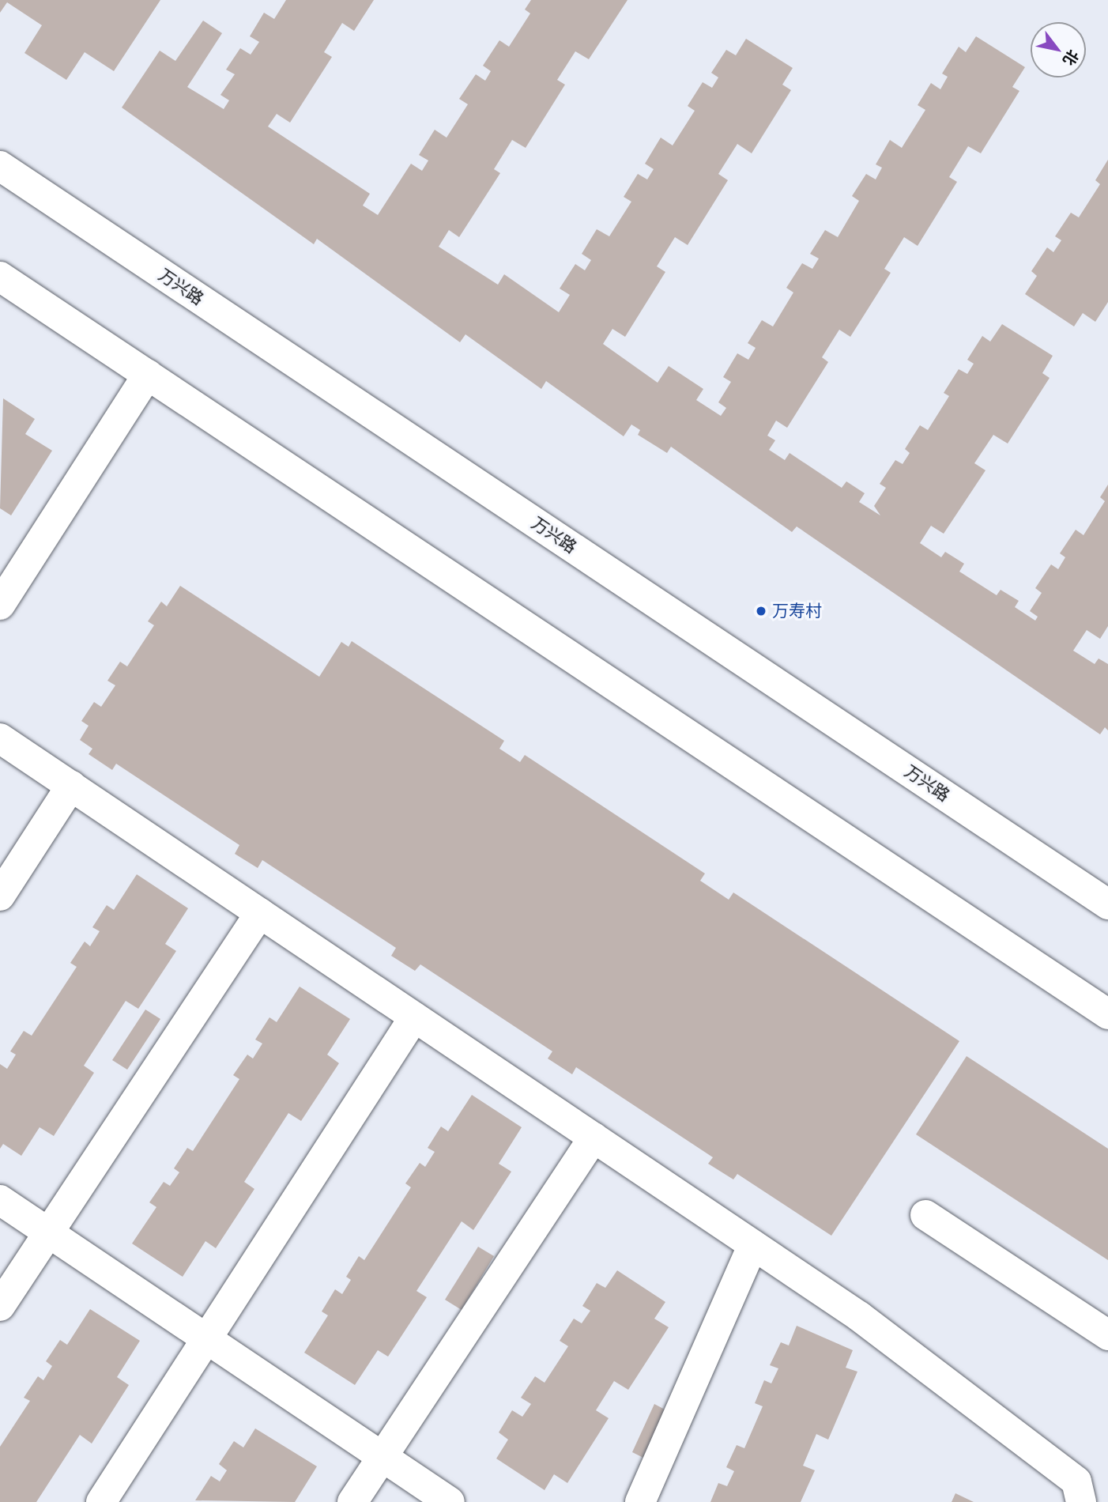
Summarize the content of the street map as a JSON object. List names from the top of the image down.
{
  "streets": {
    "main road": ["万兴路"]
  },
  "places": ["万寿村"],
  "north": "bottom right"
}
